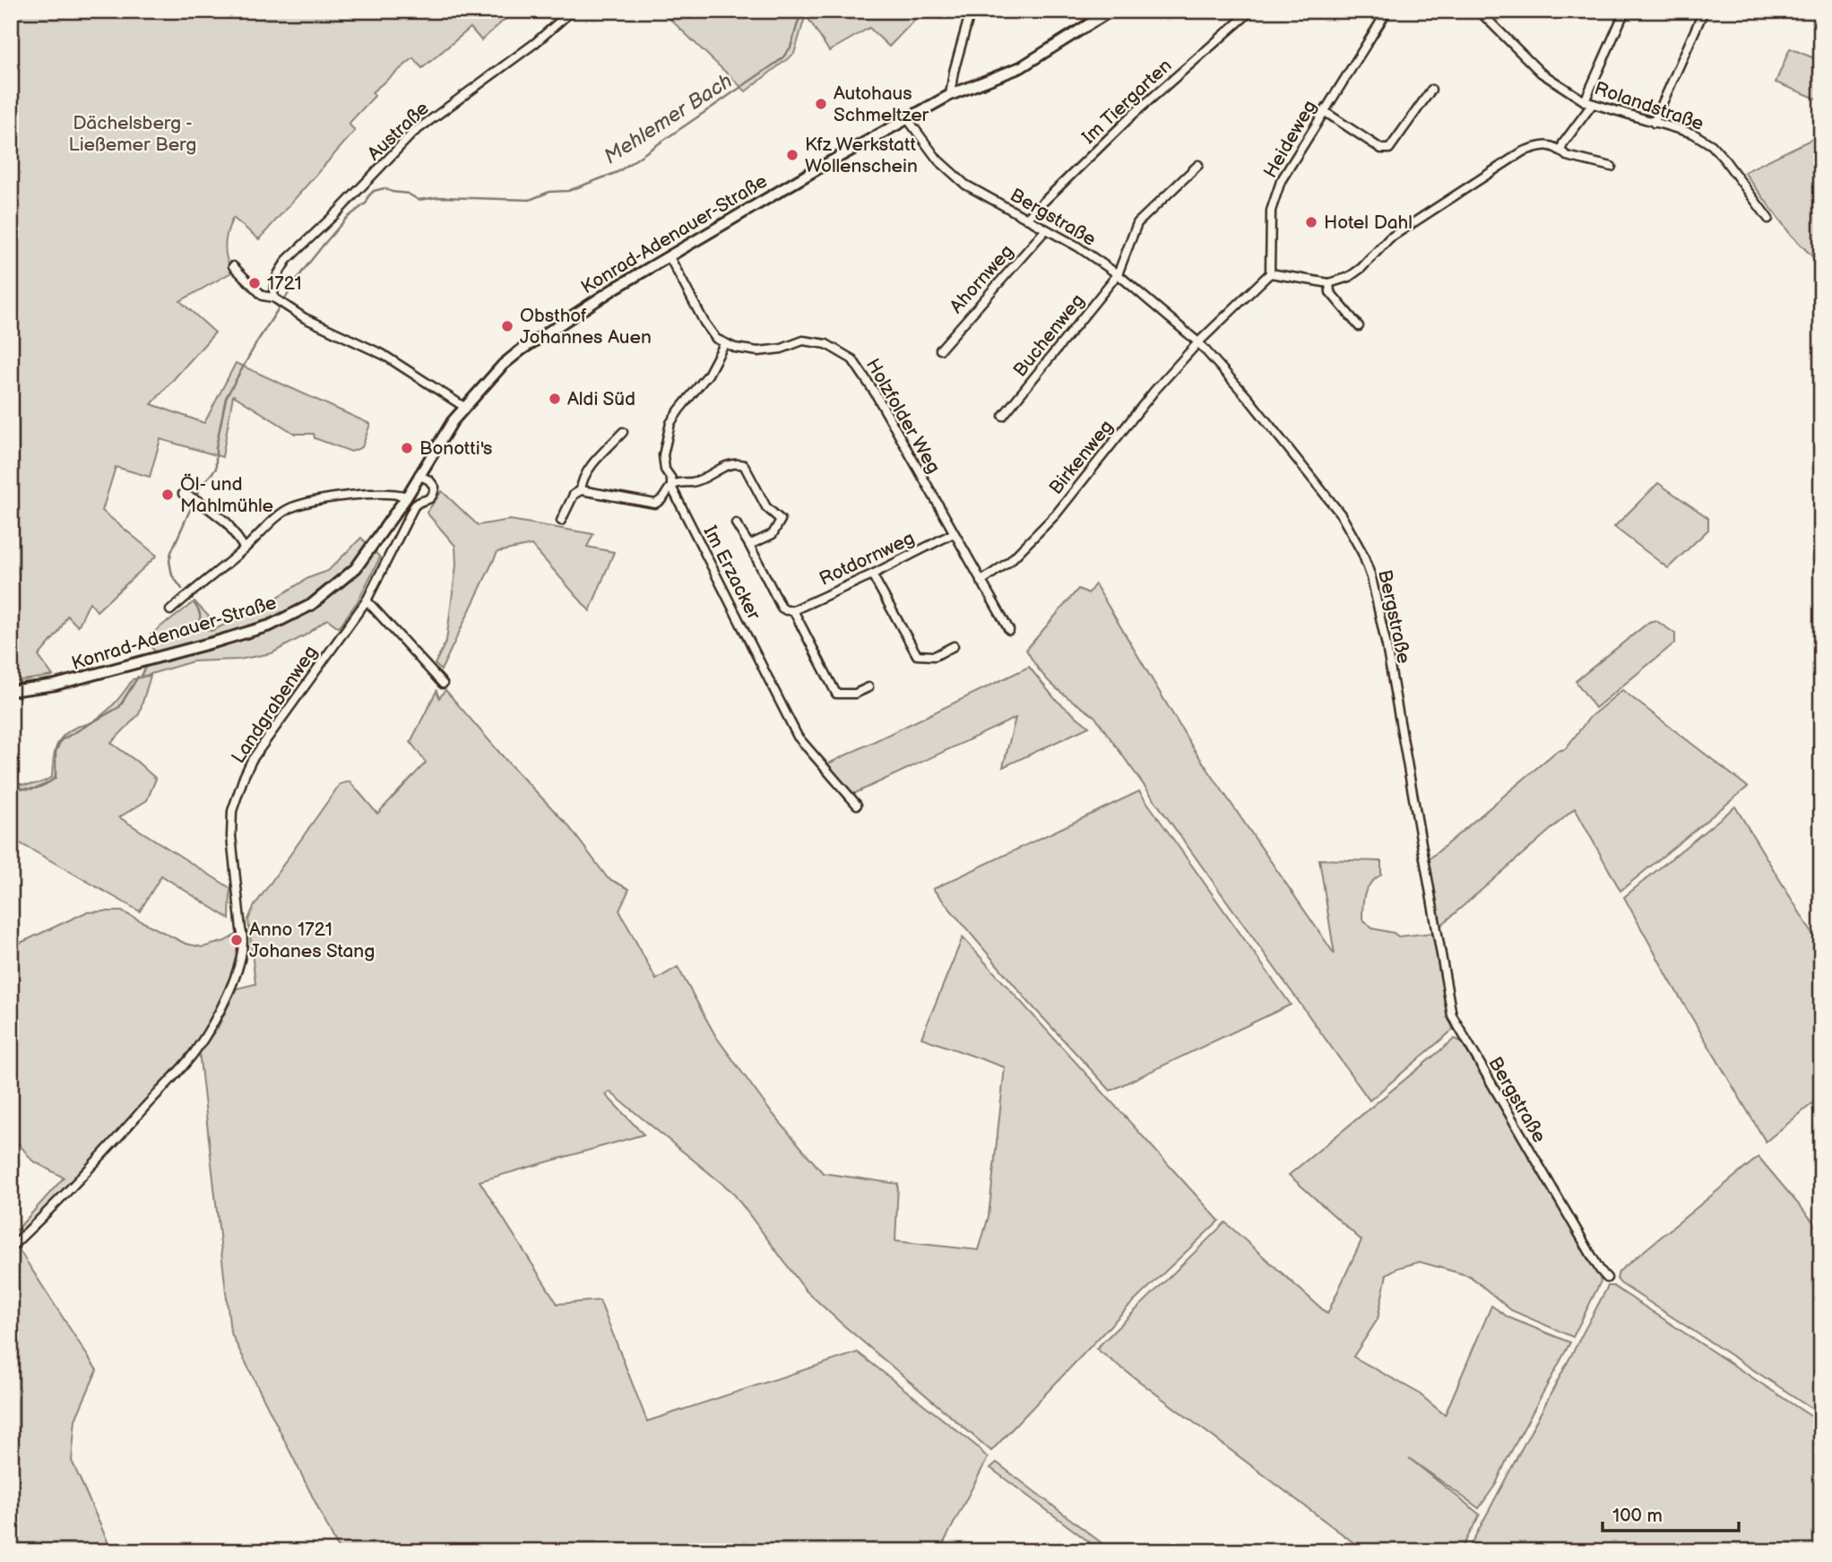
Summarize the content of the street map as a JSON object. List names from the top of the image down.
{
  "streets": {
    "main road": ["Konrad-Adenauer-Straße"],
    "street": [
      "Im Tiergarten",
      "Rolandstraße",
      "Austraße",
      "Heideweg",
      "Bergstraße",
      "Ahornweg",
      "Buchenweg",
      "Holzfolder Weg",
      "Birkenweg",
      "Rotdornweg",
      "Im Erzacker",
      "Landgrabenweg"
    ]
  },
  "crossings": [
    ["Im Tiergarten", "Bergstraße"],
    ["Bergstraße", "Konrad-Adenauer-Straße"],
    ["Bergstraße", "Ahornweg"],
    ["Bergstraße", "Buchenweg"],
    ["Bergstraße", "Birkenweg"],
    ["Konrad-Adenauer-Straße", "Landgrabenweg"],
    ["Holzfolder Weg", "Birkenweg"],
    ["Holzfolder Weg", "Rotdornweg"],
    ["Holzfolder Weg", "Im Erzacker"]
  ],
  "water": ["Mehlemer Bach"],
  "parks": ["Dächelsberg - Ließemer Berg"],
  "places": [
    "Autohaus Schmeltzer",
    "Kfz Werkstatt Wollenschein",
    "Hotel Dahl",
    "1721",
    "Obsthof Johannes Auen",
    "Aldi Süd",
    "Bonotti's",
    "Öl- und Mahlmühle",
    "Anno 1721 Johanes Stang"
  ],
  "scale_bar": "100 m"
}
